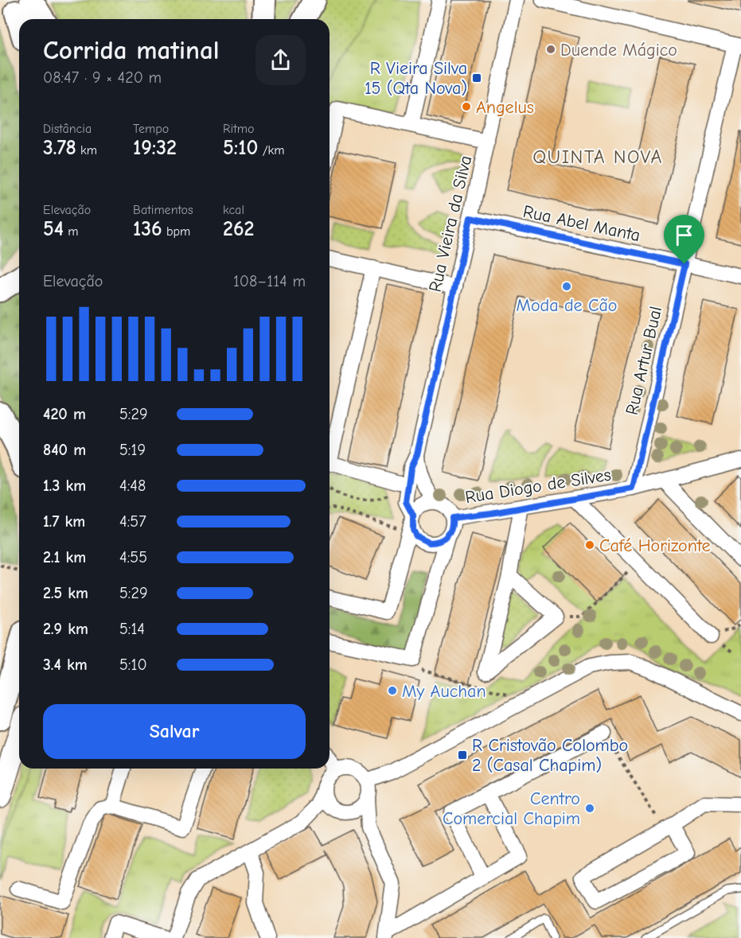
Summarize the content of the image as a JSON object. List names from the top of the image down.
{
  "streets": {
    "street": [
      "Rua Abel Manta",
      "Rua Vieira da Silva",
      "Rua Artur Bual",
      "Rua Diogo de Silves"
    ]
  },
  "crossings": [
    ["Rua Abel Manta", "Rua Vieira da Silva"],
    ["Rua Abel Manta", "Rua Artur Bual"],
    ["Rua Vieira da Silva", "Rua Diogo de Silves"],
    ["Rua Artur Bual", "Rua Diogo de Silves"]
  ],
  "districts": ["QUINTA NOVA"],
  "places": {
    "other": [
      "Duende Mágico",
      "Angelus",
      "Moda de Cão",
      "Café Horizonte",
      "My Auchan",
      "Centro Comercial Chapim"
    ],
    "transit": ["R Vieira Silva 15 (Qta Nova)", "R Cristovão Colombo 2 (Casal Chapim)"]
  },
  "page": {
    "heading": ["Corrida matinal", "08:47 · 9 × 420 m"],
    "stats": [
      ["Distância", "3.78 km"],
      ["Tempo", "19:32"],
      ["Ritmo", "5:10 /km"],
      ["Elevação", "54 m"],
      ["Batimentos", "136 bpm"],
      ["kcal", "262"]
    ],
    "chart": ["Elevação", "108–114 m"],
    "list": [
      {
        "name": "420 m",
        "note": "5:29"
      },
      {
        "name": "840 m",
        "note": "5:19"
      },
      {
        "name": "1.3 km",
        "note": "4:48"
      },
      {
        "name": "1.7 km",
        "note": "4:57"
      },
      {
        "name": "2.1 km",
        "note": "4:55"
      },
      {
        "name": "2.5 km",
        "note": "5:29"
      },
      {
        "name": "2.9 km",
        "note": "5:14"
      },
      {
        "name": "3.4 km",
        "note": "5:10"
      }
    ],
    "buttons": "Salvar"
  }
}
